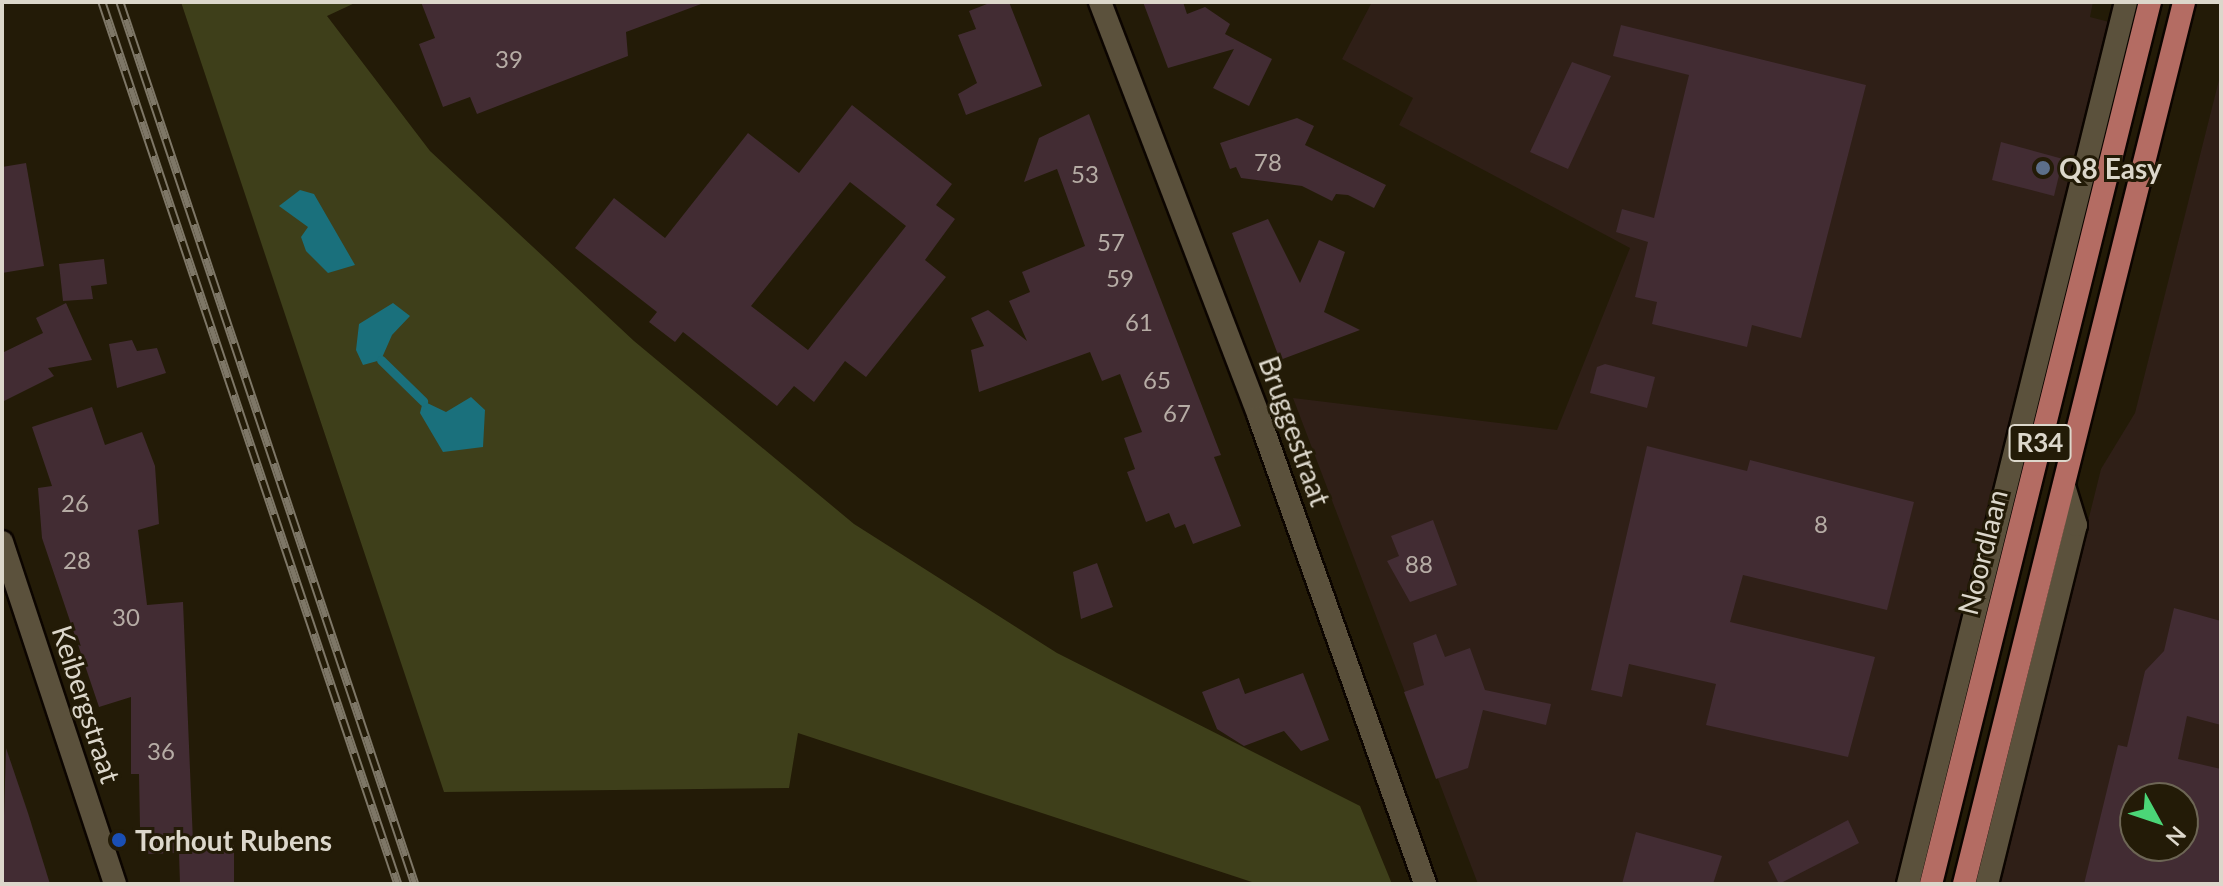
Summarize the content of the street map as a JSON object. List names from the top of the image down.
{
  "streets": {
    "main road": ["R34", "Noordlaan"],
    "street": ["Bruggestraat", "Keibergstraat"]
  },
  "places": ["Q8 Easy", "Torhout Rubens"],
  "house_numbers": [
    "39",
    "78",
    "53",
    "57",
    "59",
    "61",
    "65",
    "67",
    "26",
    "8",
    "28",
    "88",
    "30",
    "36"
  ],
  "north": "bottom right"
}
